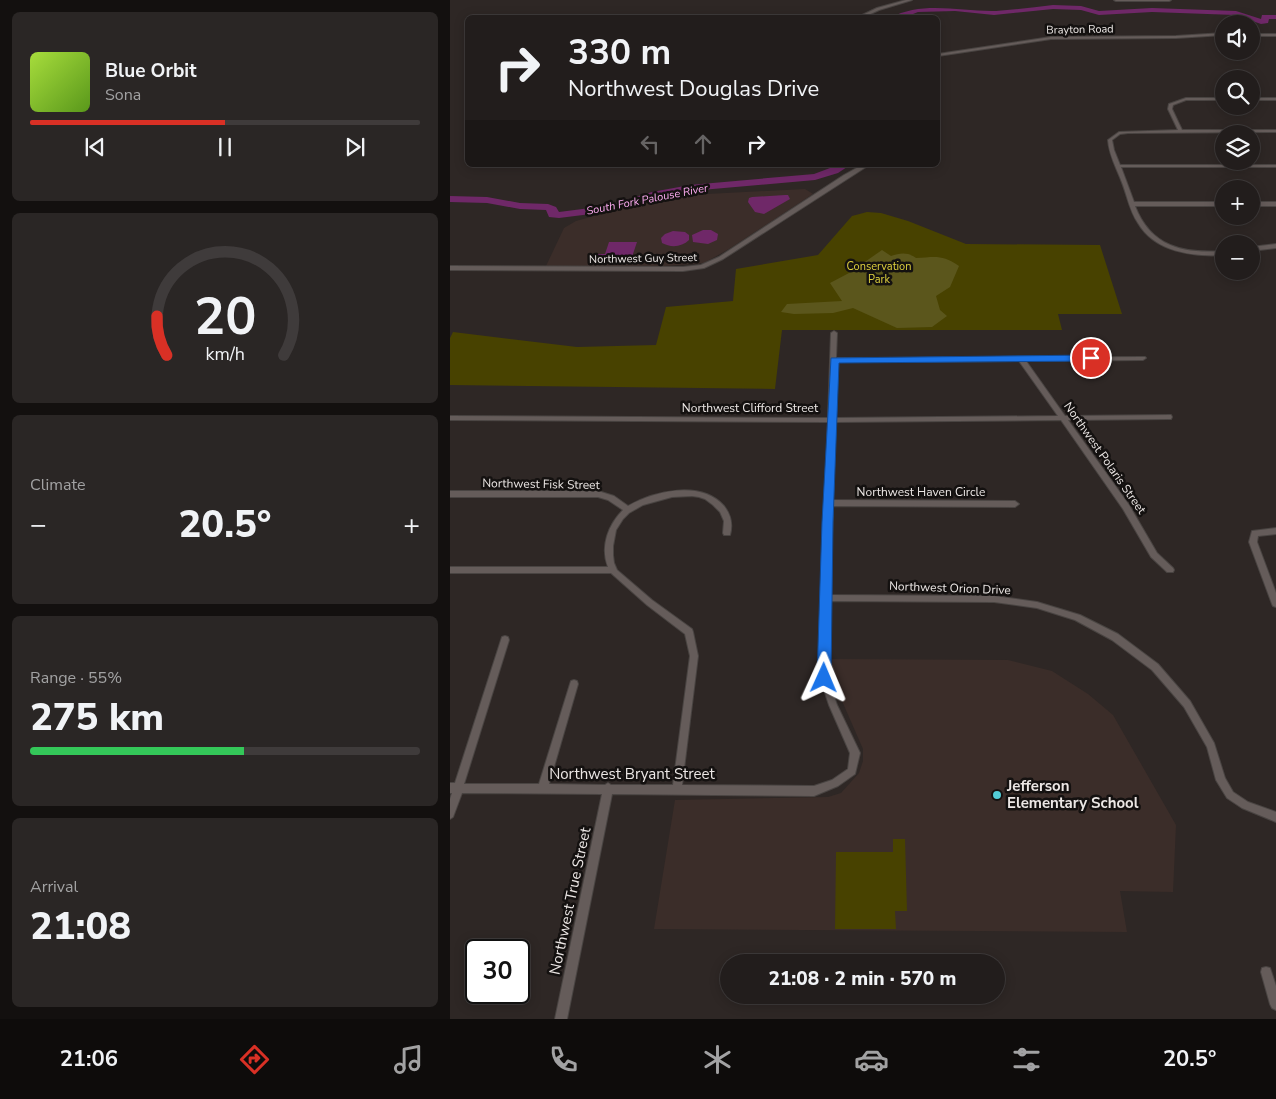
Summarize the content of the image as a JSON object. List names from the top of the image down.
{
  "streets": {
    "street": [
      "Brayton Road",
      "Northwest Guy Street",
      "Northwest Clifford Street",
      "Northwest Polaris Street",
      "Northwest Fisk Street",
      "Northwest Haven Circle",
      "Northwest Orion Drive",
      "Northwest Bryant Street",
      "Northwest True Street"
    ]
  },
  "crossings": [
    ["Northwest Clifford Street", "Northwest Polaris Street"],
    ["Northwest Orion Drive", "Northwest Bryant Street"],
    ["Northwest Bryant Street", "Northwest True Street"]
  ],
  "water": ["South Fork Palouse River"],
  "parks": ["Conservation Park"],
  "places": ["Jefferson Elementary School"],
  "page": {
    "map_buttons": ["+", "−"],
    "turn": ["330 m", "Northwest Douglas Drive"],
    "song": ["Blue Orbit", "Sona"],
    "tile": [
      "Climate",
      ["Range · 55%", "275 km"],
      ["Arrival", "21:08"]
    ],
    "heat": ["−", "20.5°", "+"],
    "limit": "30",
    "trip": "21:08 · 2 min · 570 m",
    "tabs": ["21:06", "20.5°"],
    "gauge": ["20", "km/h"]
  }
}
